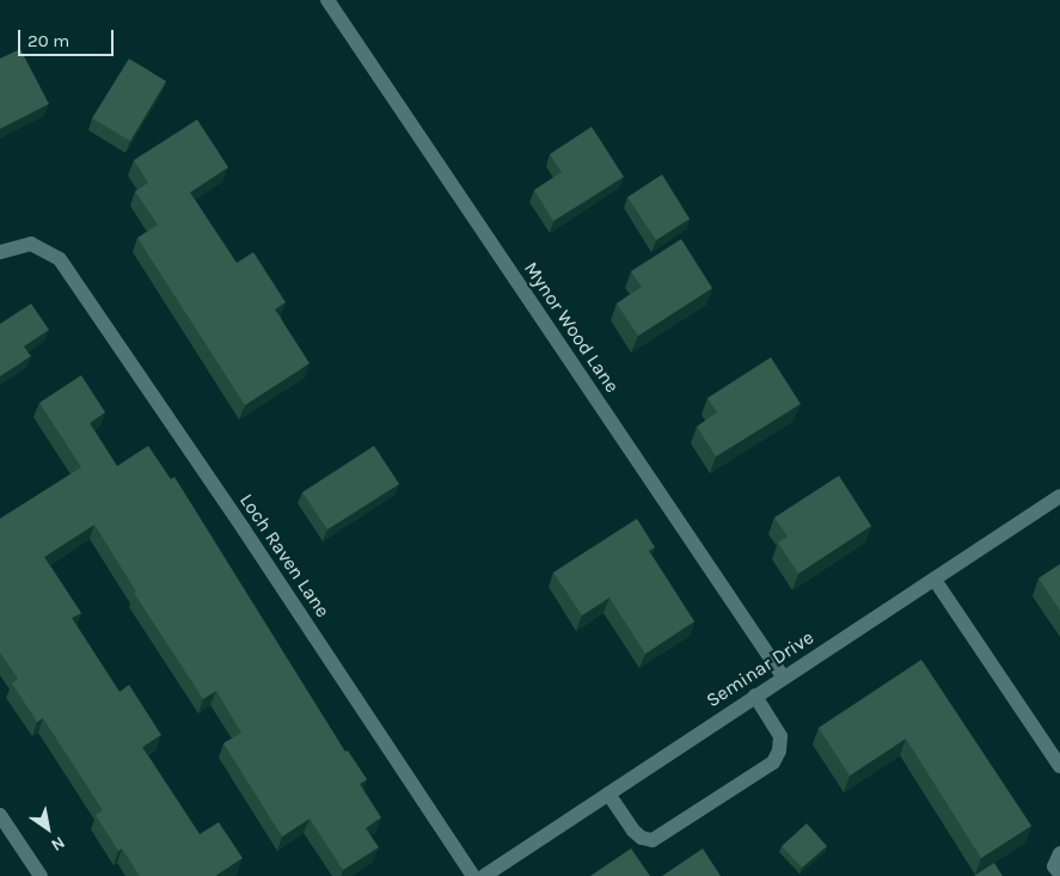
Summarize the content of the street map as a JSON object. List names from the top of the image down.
{
  "streets": {
    "street": ["Mynor Wood Lane", "Loch Raven Lane", "Seminar Drive"]
  },
  "crossings": [
    ["Mynor Wood Lane", "Seminar Drive"]
  ],
  "scale_bar": "20 m",
  "north": "bottom right"
}
